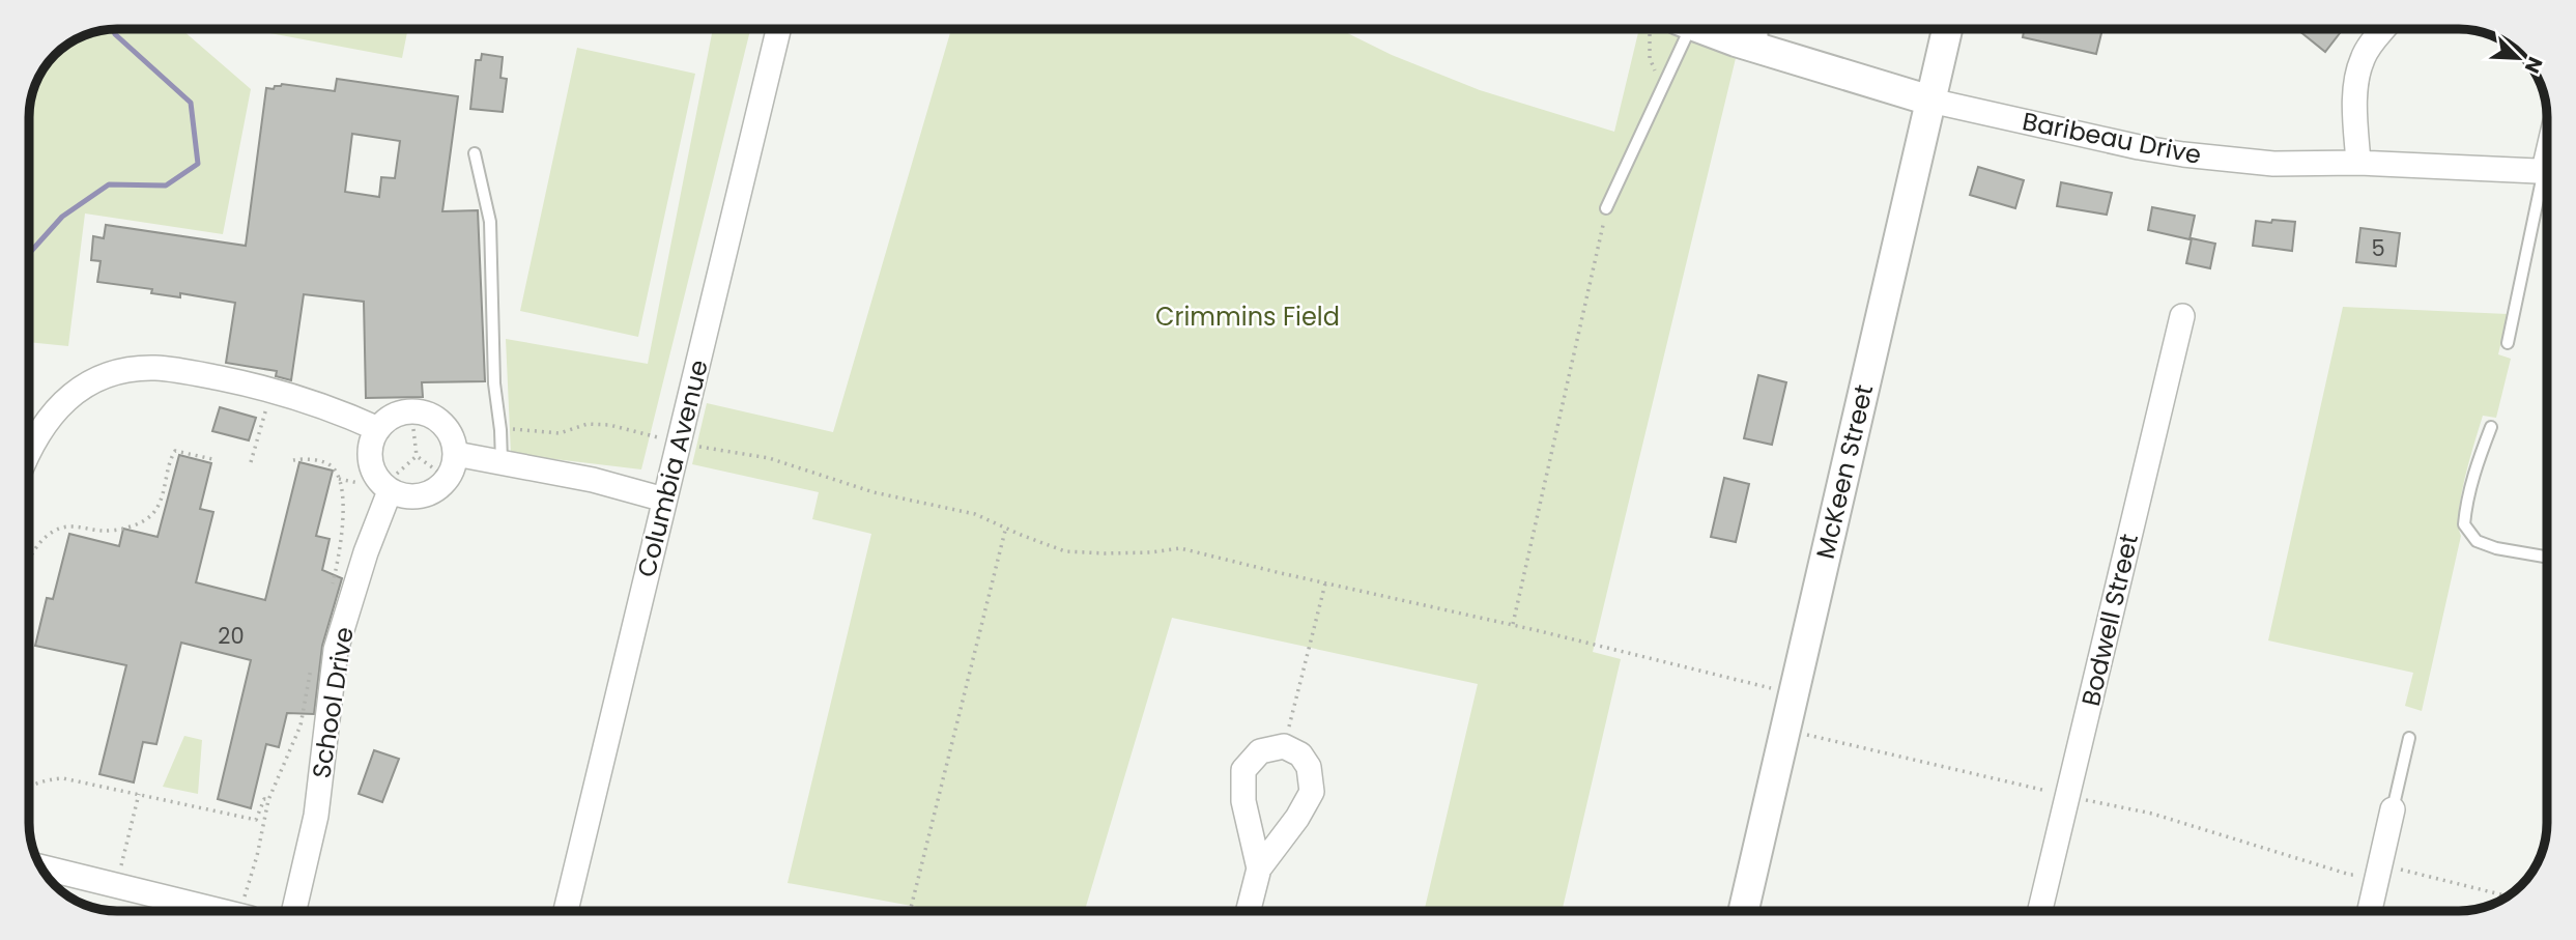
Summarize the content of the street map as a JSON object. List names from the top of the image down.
{
  "streets": {
    "street": [
      "Baribeau Drive",
      "Columbia Avenue",
      "McKeen Street",
      "Bodwell Street",
      "School Drive"
    ]
  },
  "crossings": [
    ["Baribeau Drive", "McKeen Street"]
  ],
  "parks": ["Crimmins Field"],
  "house_numbers": ["5", "20"],
  "north": "bottom right"
}
